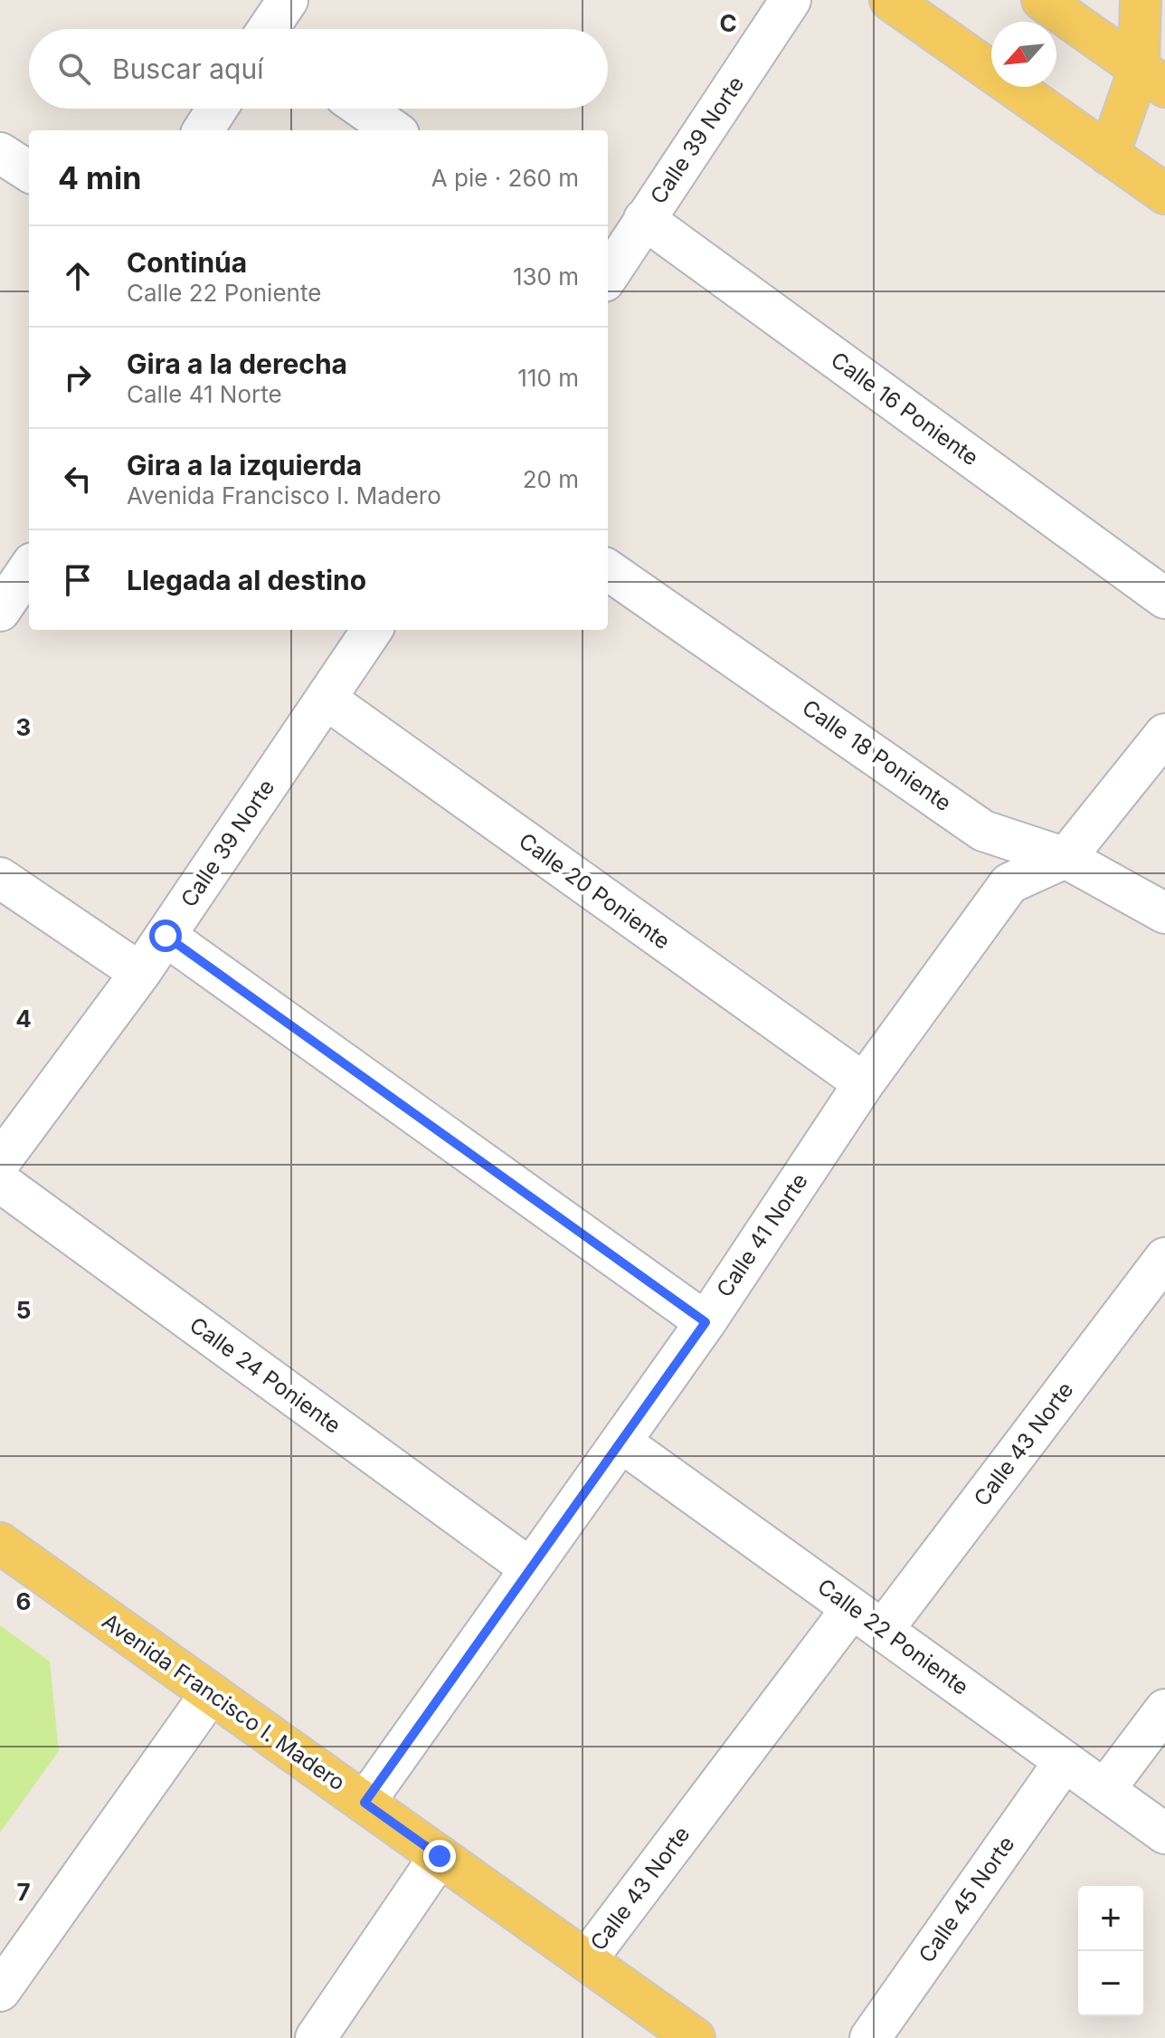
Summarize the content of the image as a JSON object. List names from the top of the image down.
{
  "streets": {
    "main road": ["Avenida Francisco I. Madero"],
    "street": [
      "Calle 39 Norte",
      "Calle 16 Poniente",
      "Calle 18 Poniente",
      "Calle 20 Poniente",
      "Calle 41 Norte",
      "Calle 24 Poniente",
      "Calle 43 Norte",
      "Calle 22 Poniente",
      "Calle 45 Norte"
    ]
  },
  "crossings": [
    ["Calle 39 Norte", "Calle 16 Poniente"],
    ["Calle 39 Norte", "Calle 20 Poniente"],
    ["Calle 18 Poniente", "Calle 41 Norte"],
    ["Calle 20 Poniente", "Calle 41 Norte"],
    ["Calle 41 Norte", "Calle 24 Poniente"],
    ["Calle 41 Norte", "Calle 22 Poniente"],
    ["Calle 41 Norte", "Avenida Francisco I. Madero"],
    ["Calle 43 Norte", "Calle 22 Poniente"],
    ["Calle 43 Norte", "Avenida Francisco I. Madero"],
    ["Calle 22 Poniente", "Calle 45 Norte"]
  ],
  "north": "bottom left",
  "page": {
    "search": "Buscar aquí",
    "heading": ["4 min", "A pie · 260 m"],
    "list": [
      ["Continúa", "Calle 22 Poniente", "130 m"],
      ["Gira a la derecha", "Calle 41 Norte", "110 m"],
      ["Gira a la izquierda", "Avenida Francisco I. Madero", "20 m"],
      "Llegada al destino"
    ],
    "map_buttons": ["+", "−"]
  },
  "grid": {
    "columns": ["C"],
    "rows": [
      "3",
      "4",
      "5",
      "6",
      "7"
    ]
  }
}
